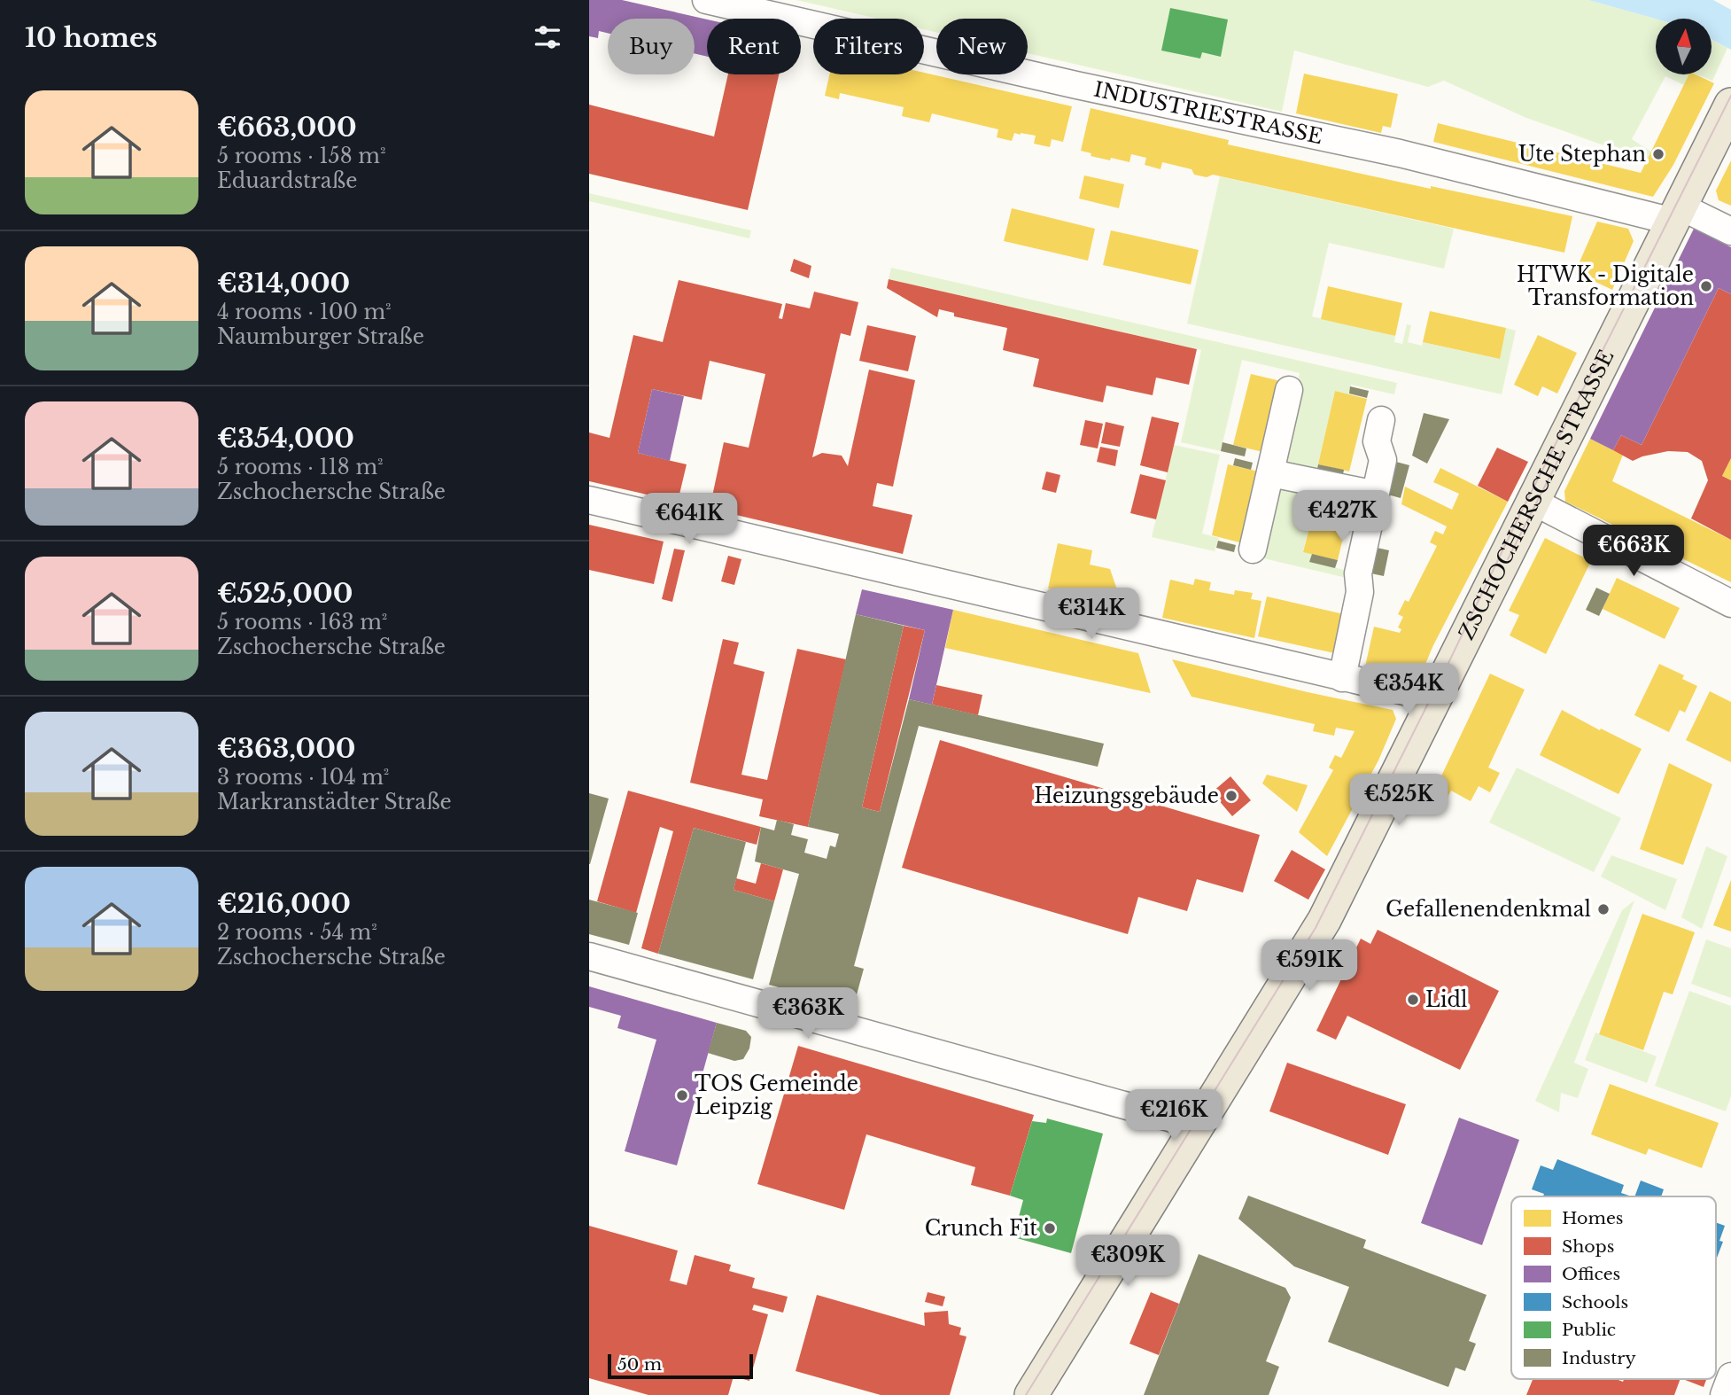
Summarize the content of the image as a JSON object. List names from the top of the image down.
{
  "streets": {
    "main road": ["ZSCHOCHERSCHE STRASSE"],
    "street": ["INDUSTRIESTRASSE"]
  },
  "crossings": [
    ["INDUSTRIESTRASSE", "ZSCHOCHERSCHE STRASSE"]
  ],
  "places": [
    "Ute Stephan",
    "HTWK - Digitale Transformation",
    "Heizungsgebäude",
    "Gefallenendenkmal",
    "Lidl",
    "TOS Gemeinde Leipzig",
    "Crunch Fit"
  ],
  "legend": [
    "Homes",
    "Shops",
    "Offices",
    "Schools",
    "Public",
    "Industry"
  ],
  "scale_bar": "50 m",
  "north": "top",
  "page": {
    "heading": "10 homes",
    "chip": [
      "Buy",
      "Rent",
      "Filters",
      "New"
    ],
    "list": [
      {
        "name": "€663,000",
        "note": "5 rooms · 158 m² · Eduardstraße"
      },
      {
        "name": "€314,000",
        "note": "4 rooms · 100 m² · Naumburger Straße"
      },
      {
        "name": "€354,000",
        "note": "5 rooms · 118 m² · Zschochersche Straße"
      },
      {
        "name": "€525,000",
        "note": "5 rooms · 163 m² · Zschochersche Straße"
      },
      {
        "name": "€363,000",
        "note": "3 rooms · 104 m² · Markranstädter Straße"
      },
      {
        "name": "€216,000",
        "note": "2 rooms · 54 m² · Zschochersche Straße"
      }
    ],
    "price": [
      "€427K",
      "€641K",
      "€663K",
      "€314K",
      "€354K",
      "€525K",
      "€591K",
      "€363K",
      "€216K",
      "€309K"
    ],
    "scale": "50 m"
  }
}
